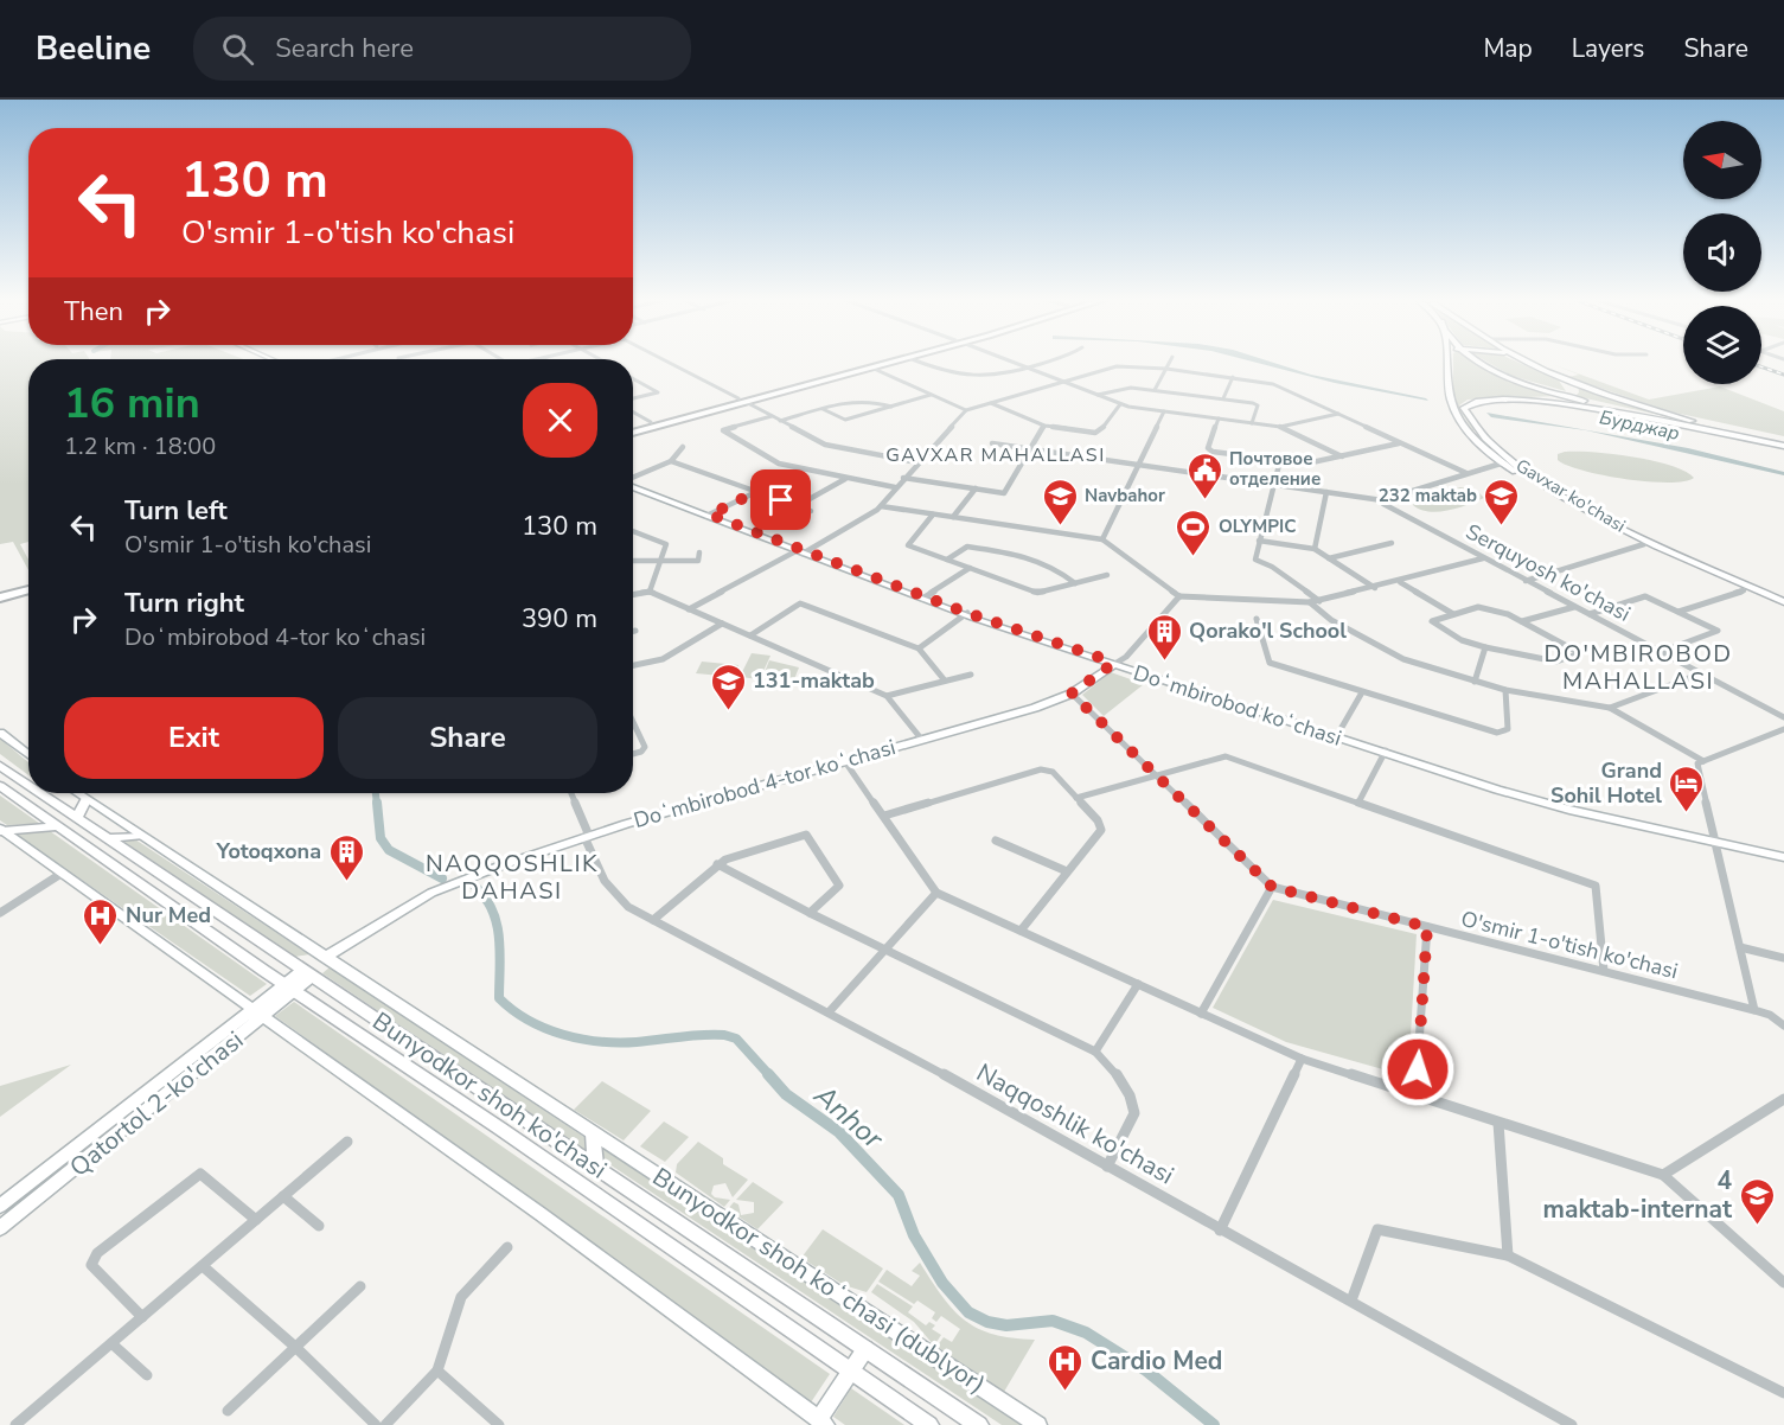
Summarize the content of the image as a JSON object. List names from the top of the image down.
{
  "streets": {
    "main road": ["Gavxar ko'chasi", "Bunyodkor shoh ko'chasi"],
    "street": [
      "Serquyosh ko'chasi",
      "Doʻmbirobod koʻchasi",
      "Doʻmbirobod 4-tor koʻchasi",
      "O'smir 1-o'tish ko'chasi",
      "Qatortol 2-ko'chasi",
      "Naqqoshlik ko'chasi",
      "Bunyodkor shoh koʻchasi (dublyor)"
    ]
  },
  "crossings": [
    ["Gavxar ko'chasi", "Serquyosh ko'chasi"],
    ["Doʻmbirobod koʻchasi", "Doʻmbirobod 4-tor koʻchasi"],
    ["Doʻmbirobod 4-tor koʻchasi", "O'smir 1-o'tish ko'chasi"],
    ["Doʻmbirobod 4-tor koʻchasi", "Naqqoshlik ko'chasi"],
    ["Doʻmbirobod 4-tor koʻchasi", "Bunyodkor shoh koʻchasi (dublyor)"],
    ["Bunyodkor shoh ko'chasi", "Qatortol 2-ko'chasi"]
  ],
  "districts": ["GAVXAR MAHALLASI", "DO'MBIROBOD MAHALLASI", "NAQQOSHLIK DAHASI"],
  "water": ["Бурджар", "Anhor"],
  "places": {
    "public building": ["Почтовое отделение"],
    "school or university": [
      "Navbahor",
      "232 maktab",
      "131-maktab",
      "4 maktab-internat"
    ],
    "sports": ["OLYMPIC"],
    "building": ["Qorako'l School", "Yotoqxona"],
    "hotel": ["Grand Sohil Hotel"],
    "hospital": ["Nur Med", "Cardio Med"]
  },
  "north": "left",
  "page": {
    "header": "Beeline",
    "search": "Search here",
    "nav": ["Map", "Layers", "Share"],
    "turn": ["130 m", "O'smir 1-o'tish ko'chasi"],
    "then": "Then",
    "heading": ["16 min", "1.2 km · 18:00"],
    "list": [
      {
        "name": "Turn left",
        "note": "O'smir 1-o'tish ko'chasi",
        "value": "130 m"
      },
      {
        "name": "Turn right",
        "note": "Doʻmbirobod 4-tor koʻchasi",
        "value": "390 m"
      }
    ],
    "buttons": ["Exit", "Share"]
  }
}
